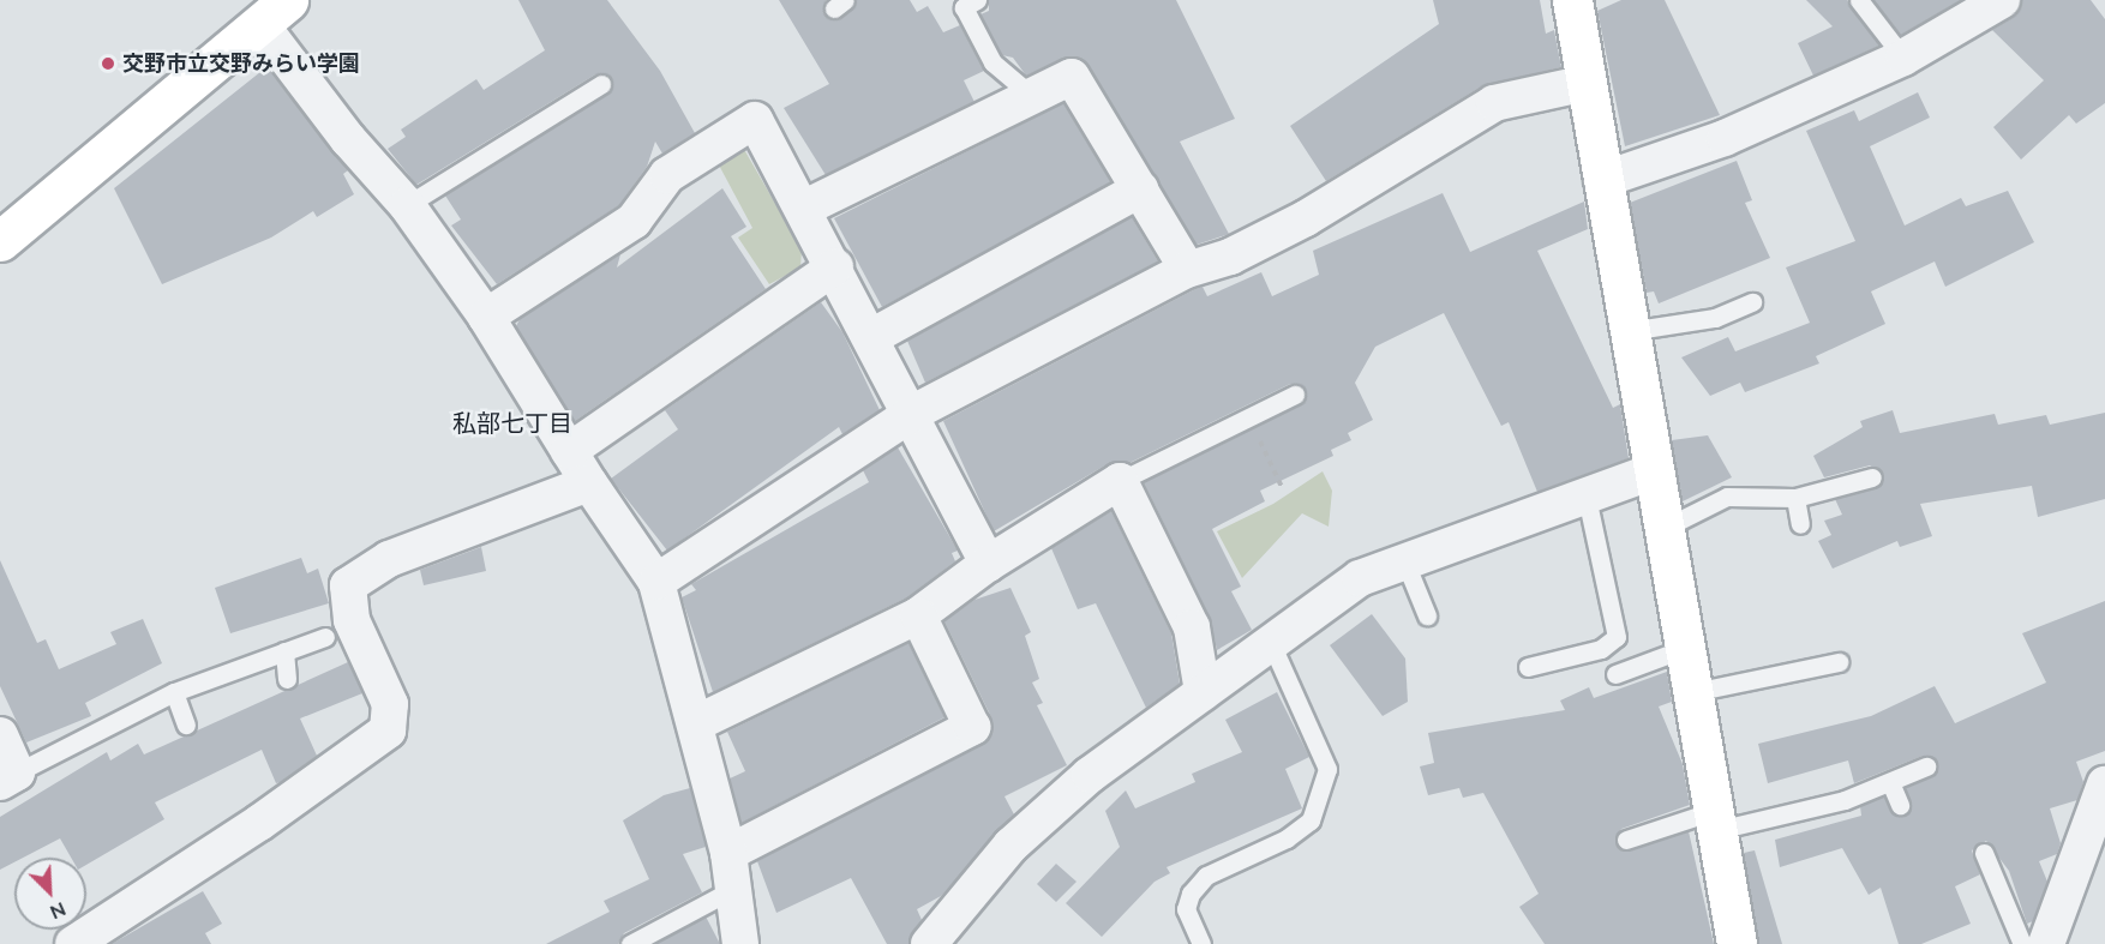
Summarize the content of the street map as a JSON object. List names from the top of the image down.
{
  "districts": ["私部七丁目"],
  "places": ["交野市立交野みらい学園"],
  "north": "bottom right"
}
